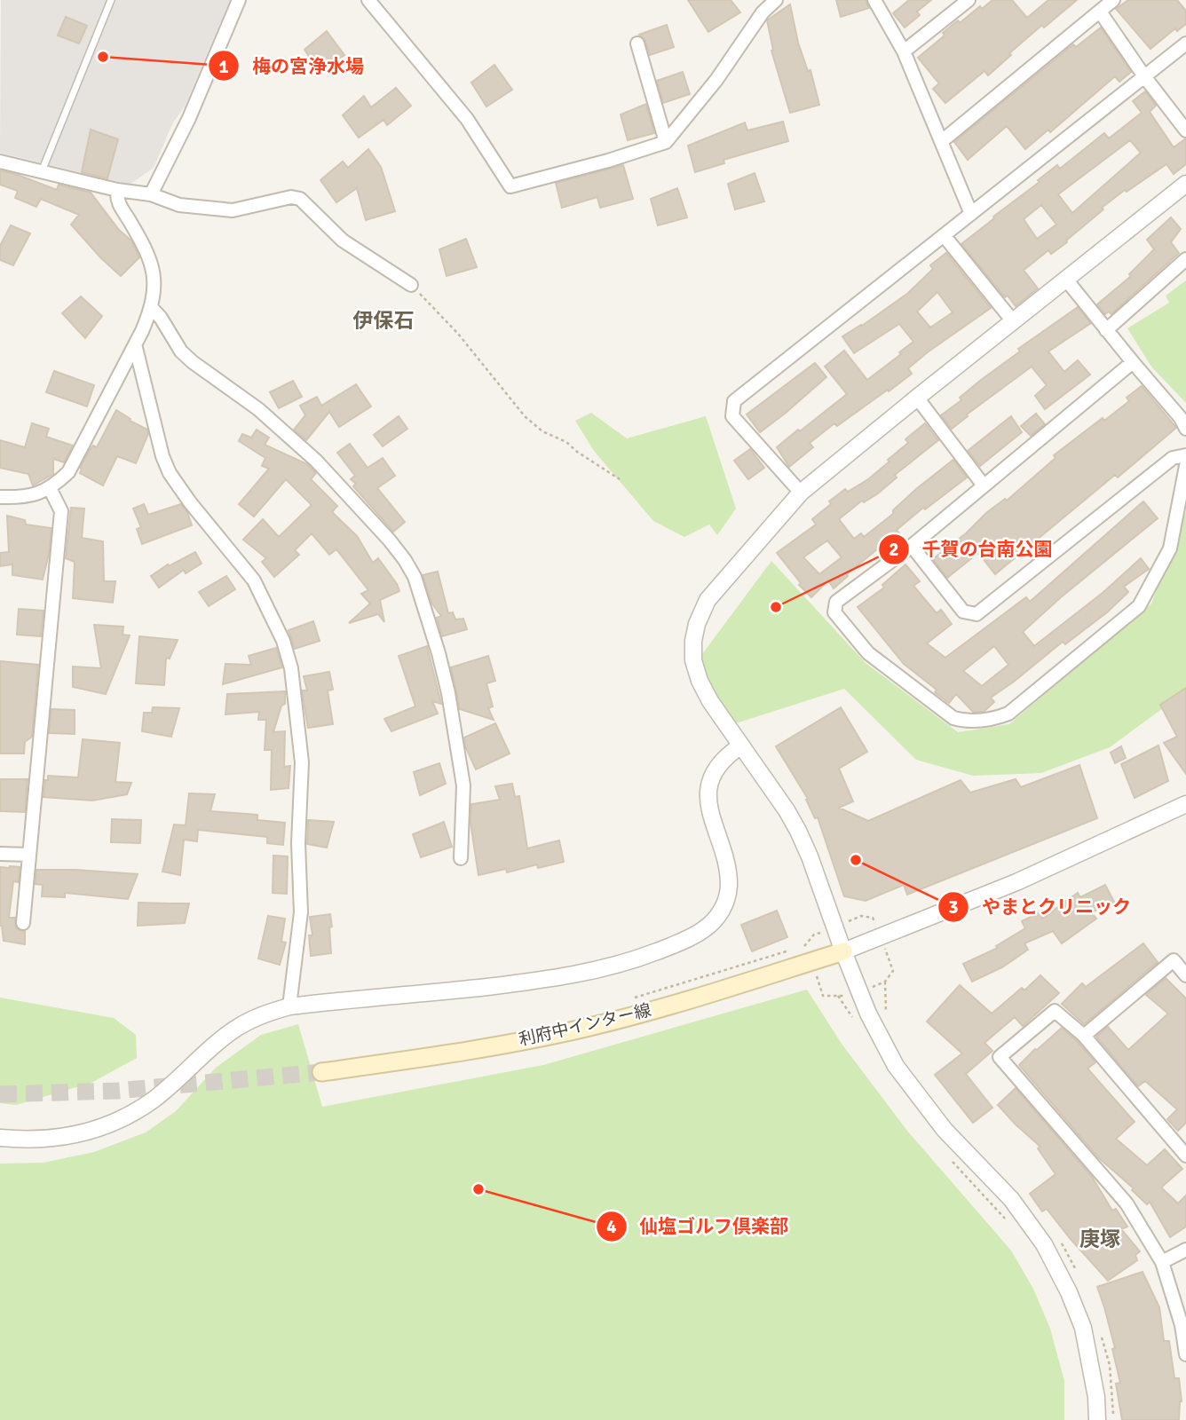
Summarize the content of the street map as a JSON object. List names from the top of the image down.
{
  "streets": {
    "main road": ["利府中インター線"]
  },
  "districts": ["伊保石", "庚塚"],
  "places": [
    "梅の宮浄水場",
    "千賀の台南公園",
    "やまとクリニック",
    "仙塩ゴルフ倶楽部"
  ]
}
